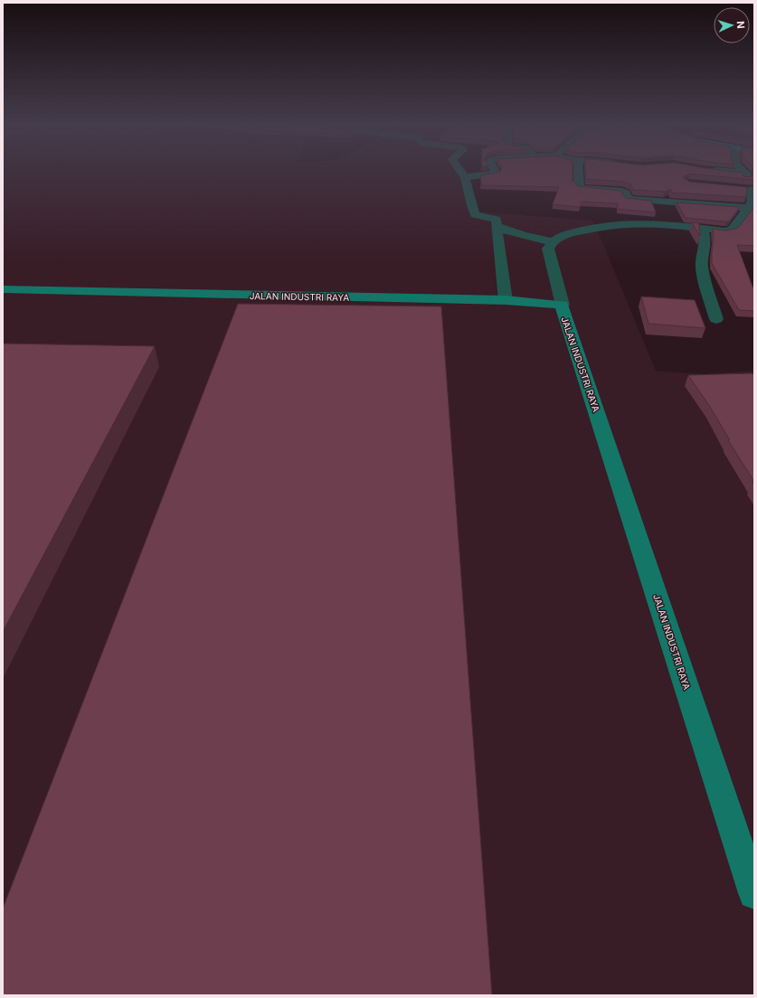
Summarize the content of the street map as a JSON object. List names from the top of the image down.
{
  "streets": {
    "street": ["JALAN INDUSTRI RAYA"]
  },
  "north": "right"
}
